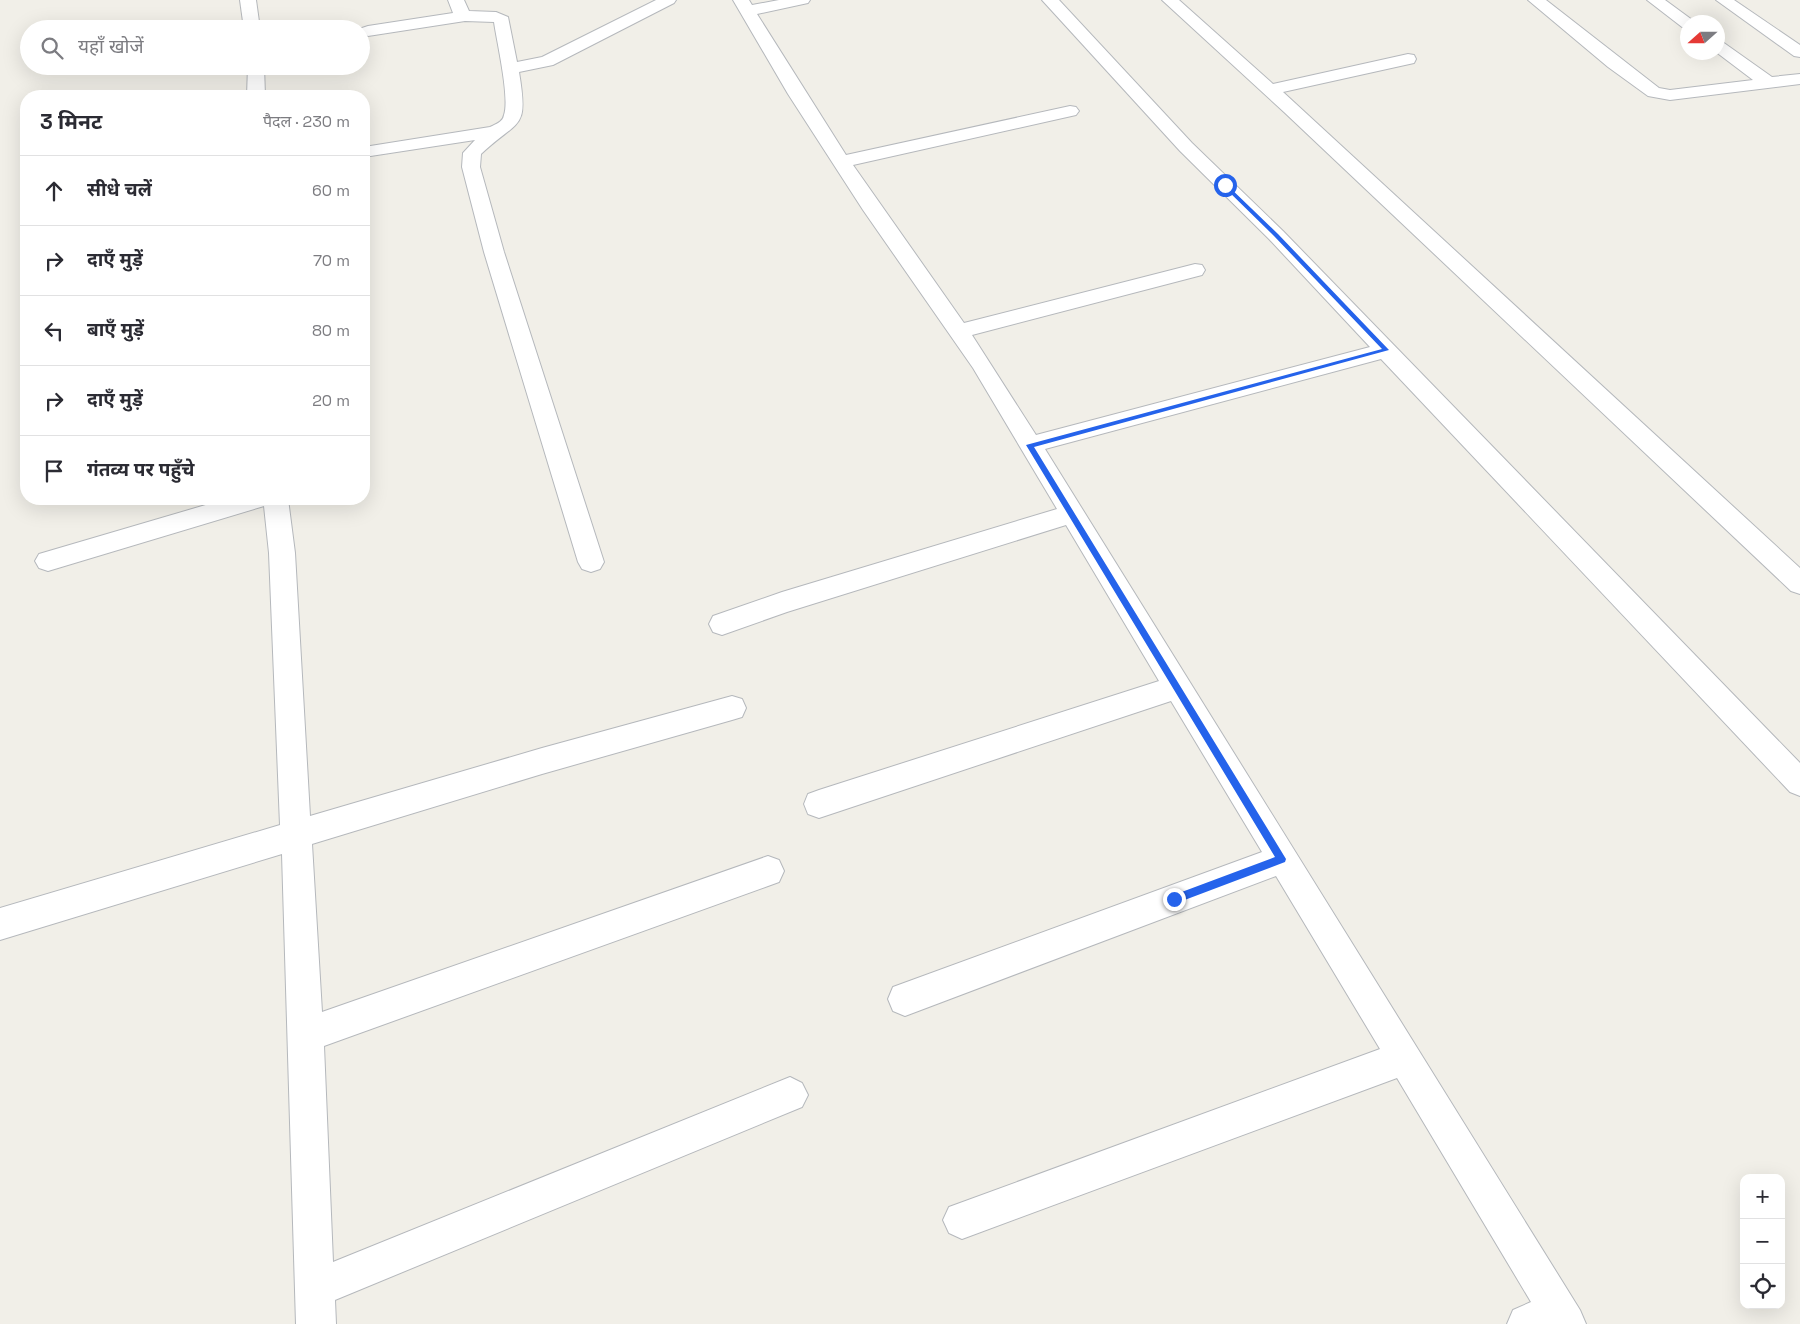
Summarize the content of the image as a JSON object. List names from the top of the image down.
{
  "north": "left",
  "page": {
    "search": "यहाँ खोजें",
    "heading": ["3 मिनट", "पैदल · 230 m"],
    "list": [
      ["सीधे चलें", "60 m"],
      ["दाएँ मुड़ें", "70 m"],
      ["बाएँ मुड़ें", "80 m"],
      ["दाएँ मुड़ें", "20 m"],
      "गंतव्य पर पहुँचे"
    ],
    "map_buttons": ["+", "−"]
  }
}
